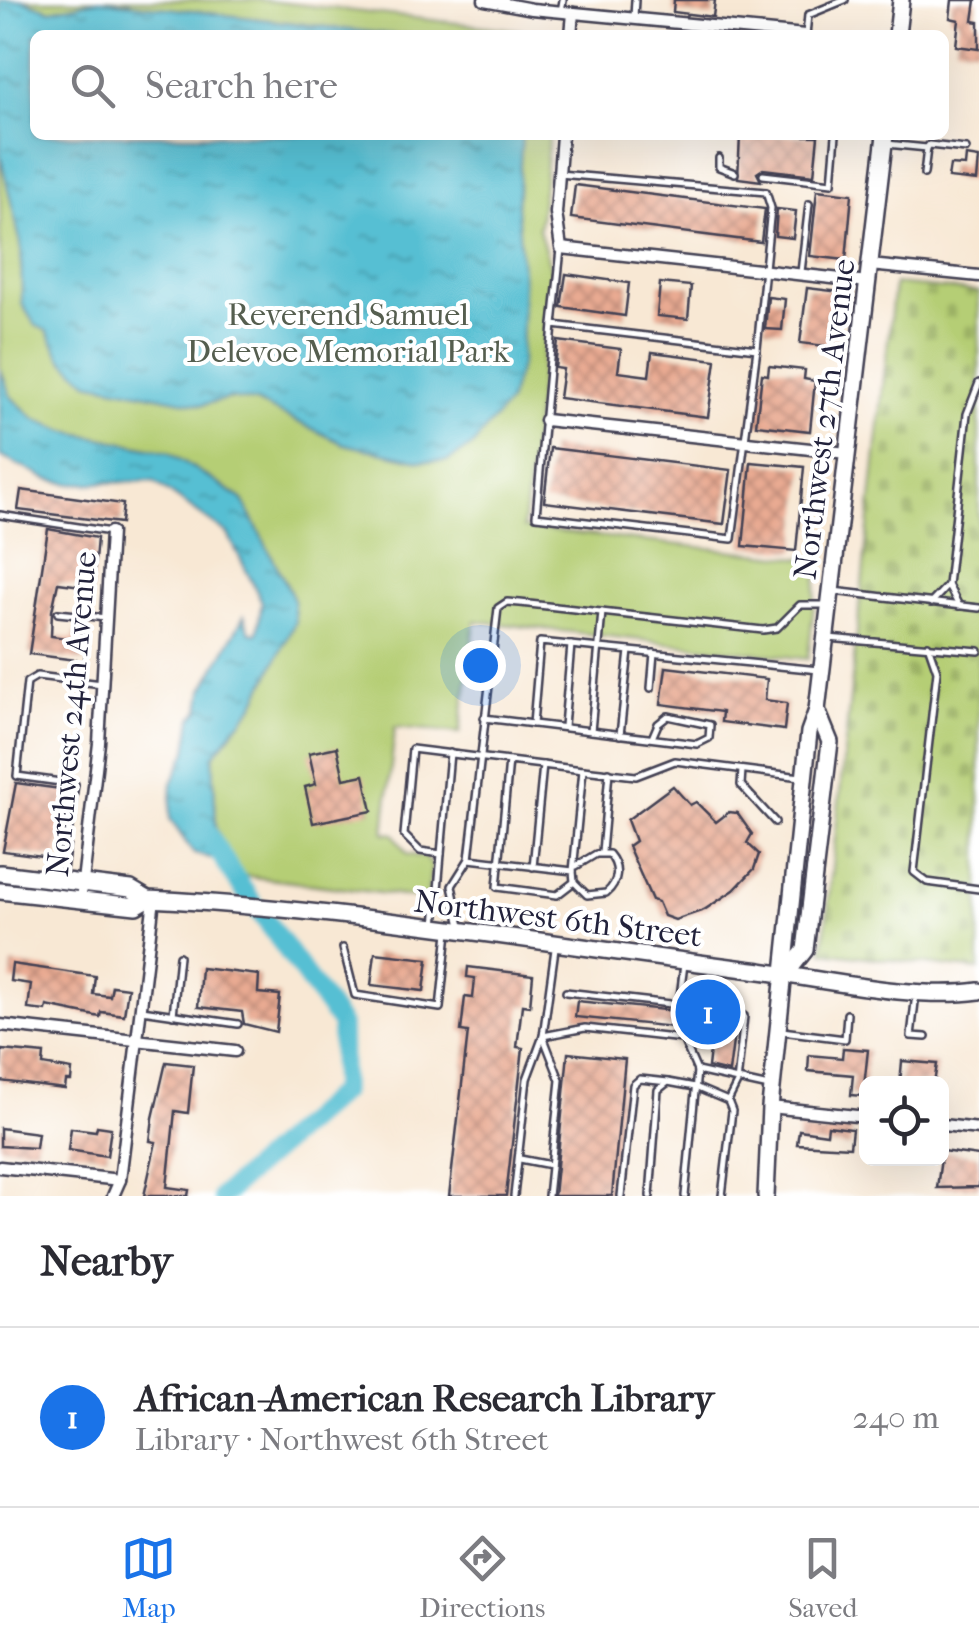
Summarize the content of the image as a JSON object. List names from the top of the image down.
{
  "streets": {
    "street": ["Northwest 27th Avenue", "Northwest 24th Avenue", "Northwest 6th Street"]
  },
  "crossings": [
    ["Northwest 27th Avenue", "Northwest 6th Street"],
    ["Northwest 24th Avenue", "Northwest 6th Street"]
  ],
  "parks": ["Reverend Samuel Delevoe Memorial Park"],
  "page": {
    "search": "Search here",
    "pins": "1",
    "heading": "Nearby",
    "list": [
      {
        "mark": "1",
        "name": "African-American Research Library",
        "note": "Library · Northwest 6th Street",
        "value": "240 m"
      }
    ],
    "nav": ["Map", "Directions", "Saved"]
  }
}
